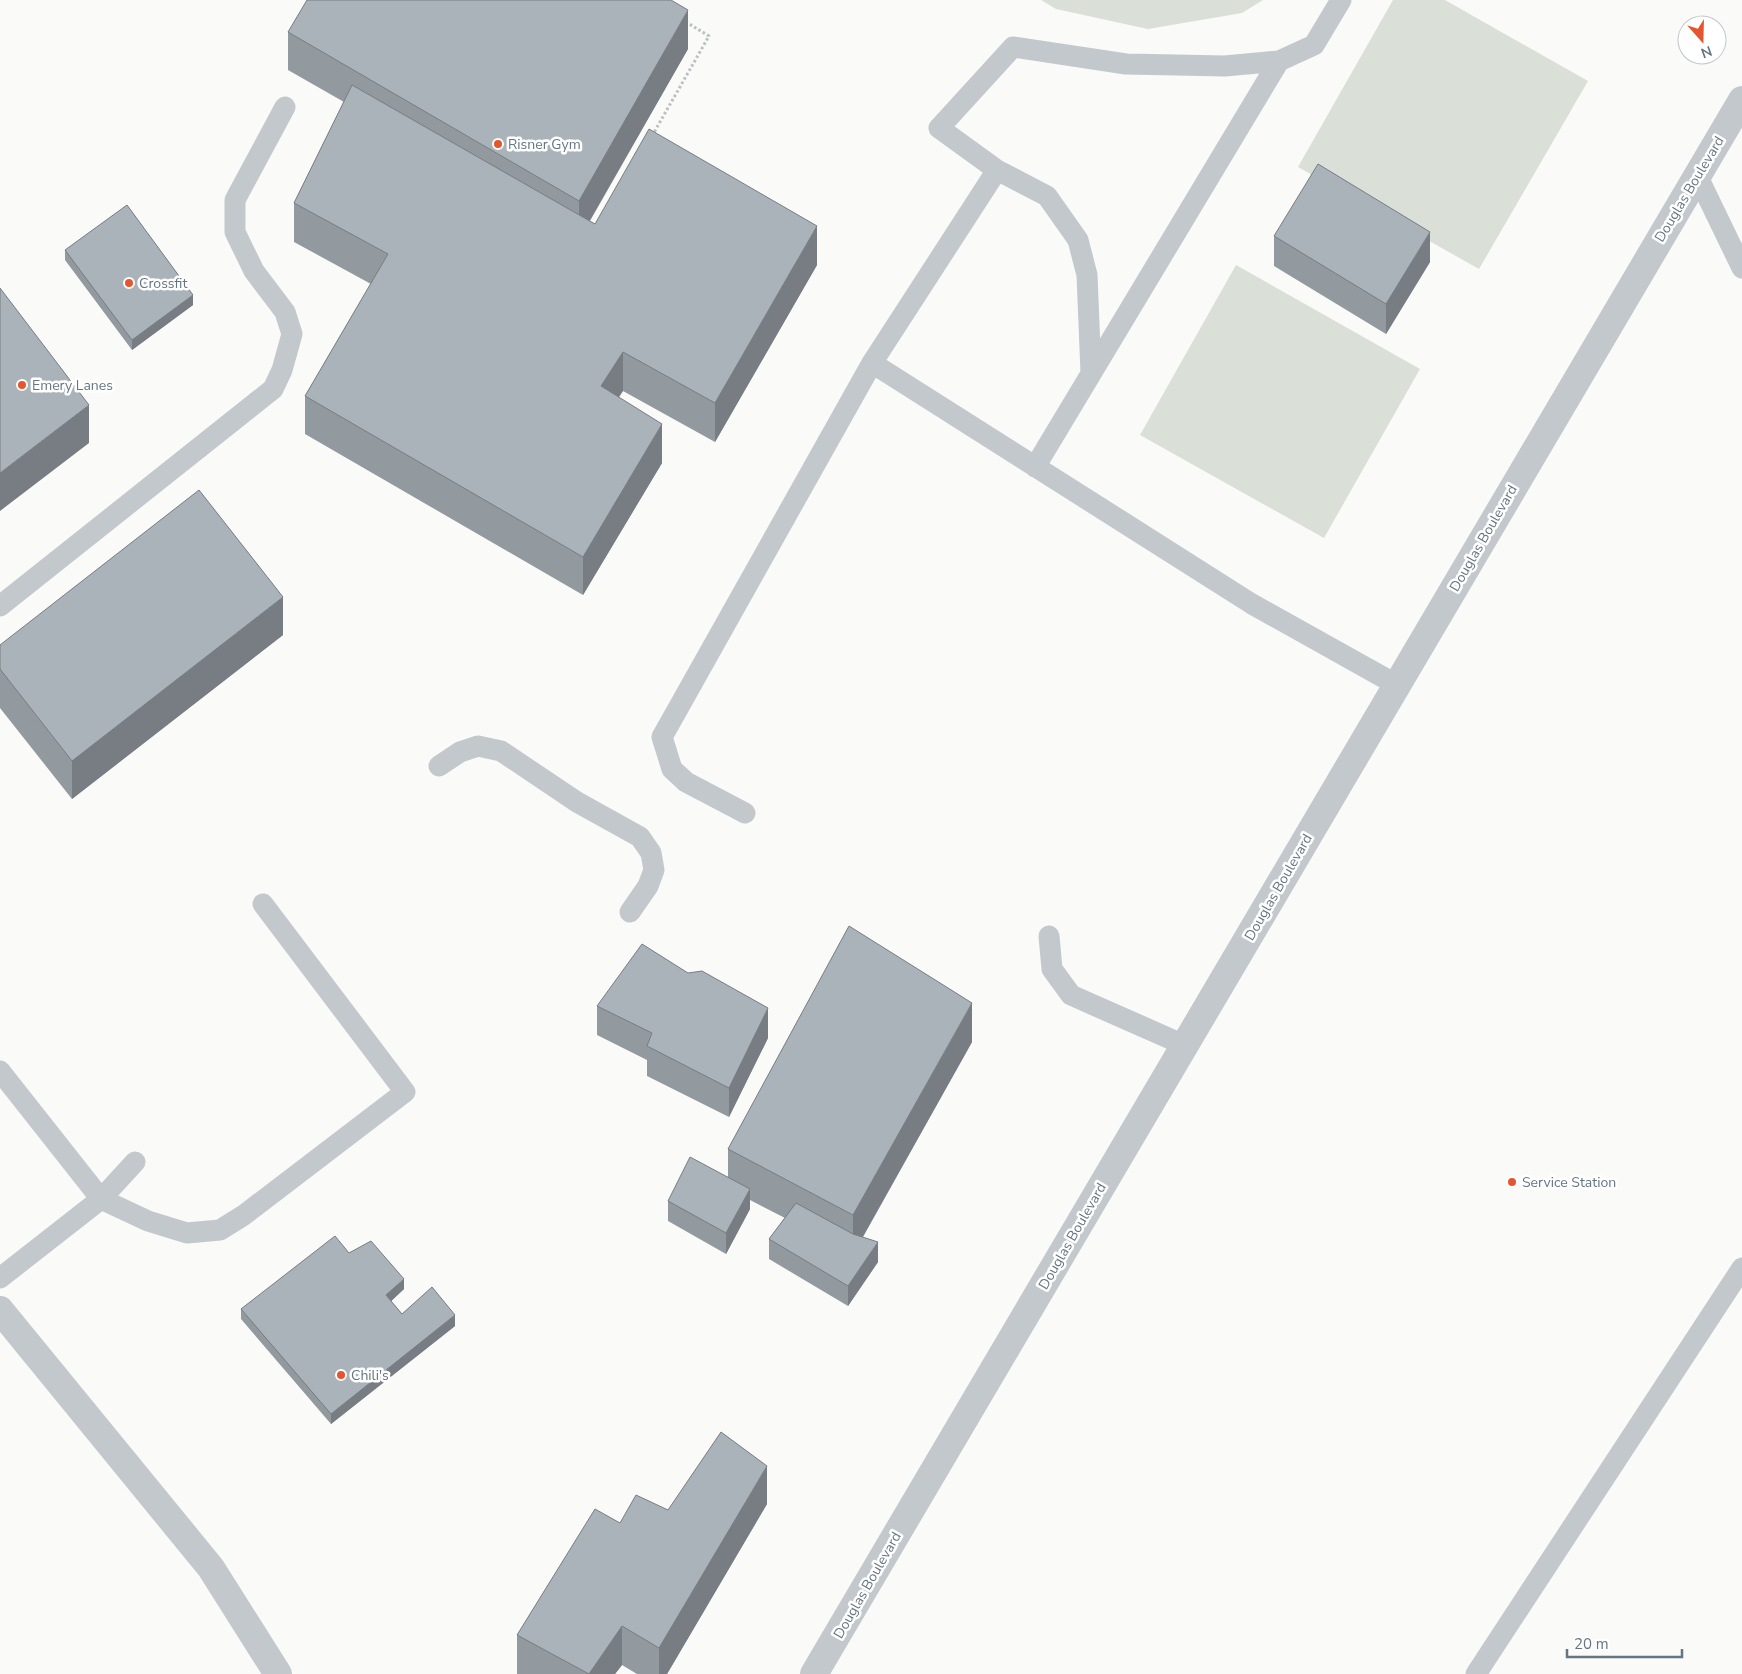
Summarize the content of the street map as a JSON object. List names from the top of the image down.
{
  "streets": {
    "street": ["Douglas Boulevard"]
  },
  "places": [
    "Risner Gym",
    "Crossfit",
    "Emery Lanes",
    "Service Station",
    "Chili's"
  ],
  "scale_bar": "20 m",
  "north": "bottom"
}
